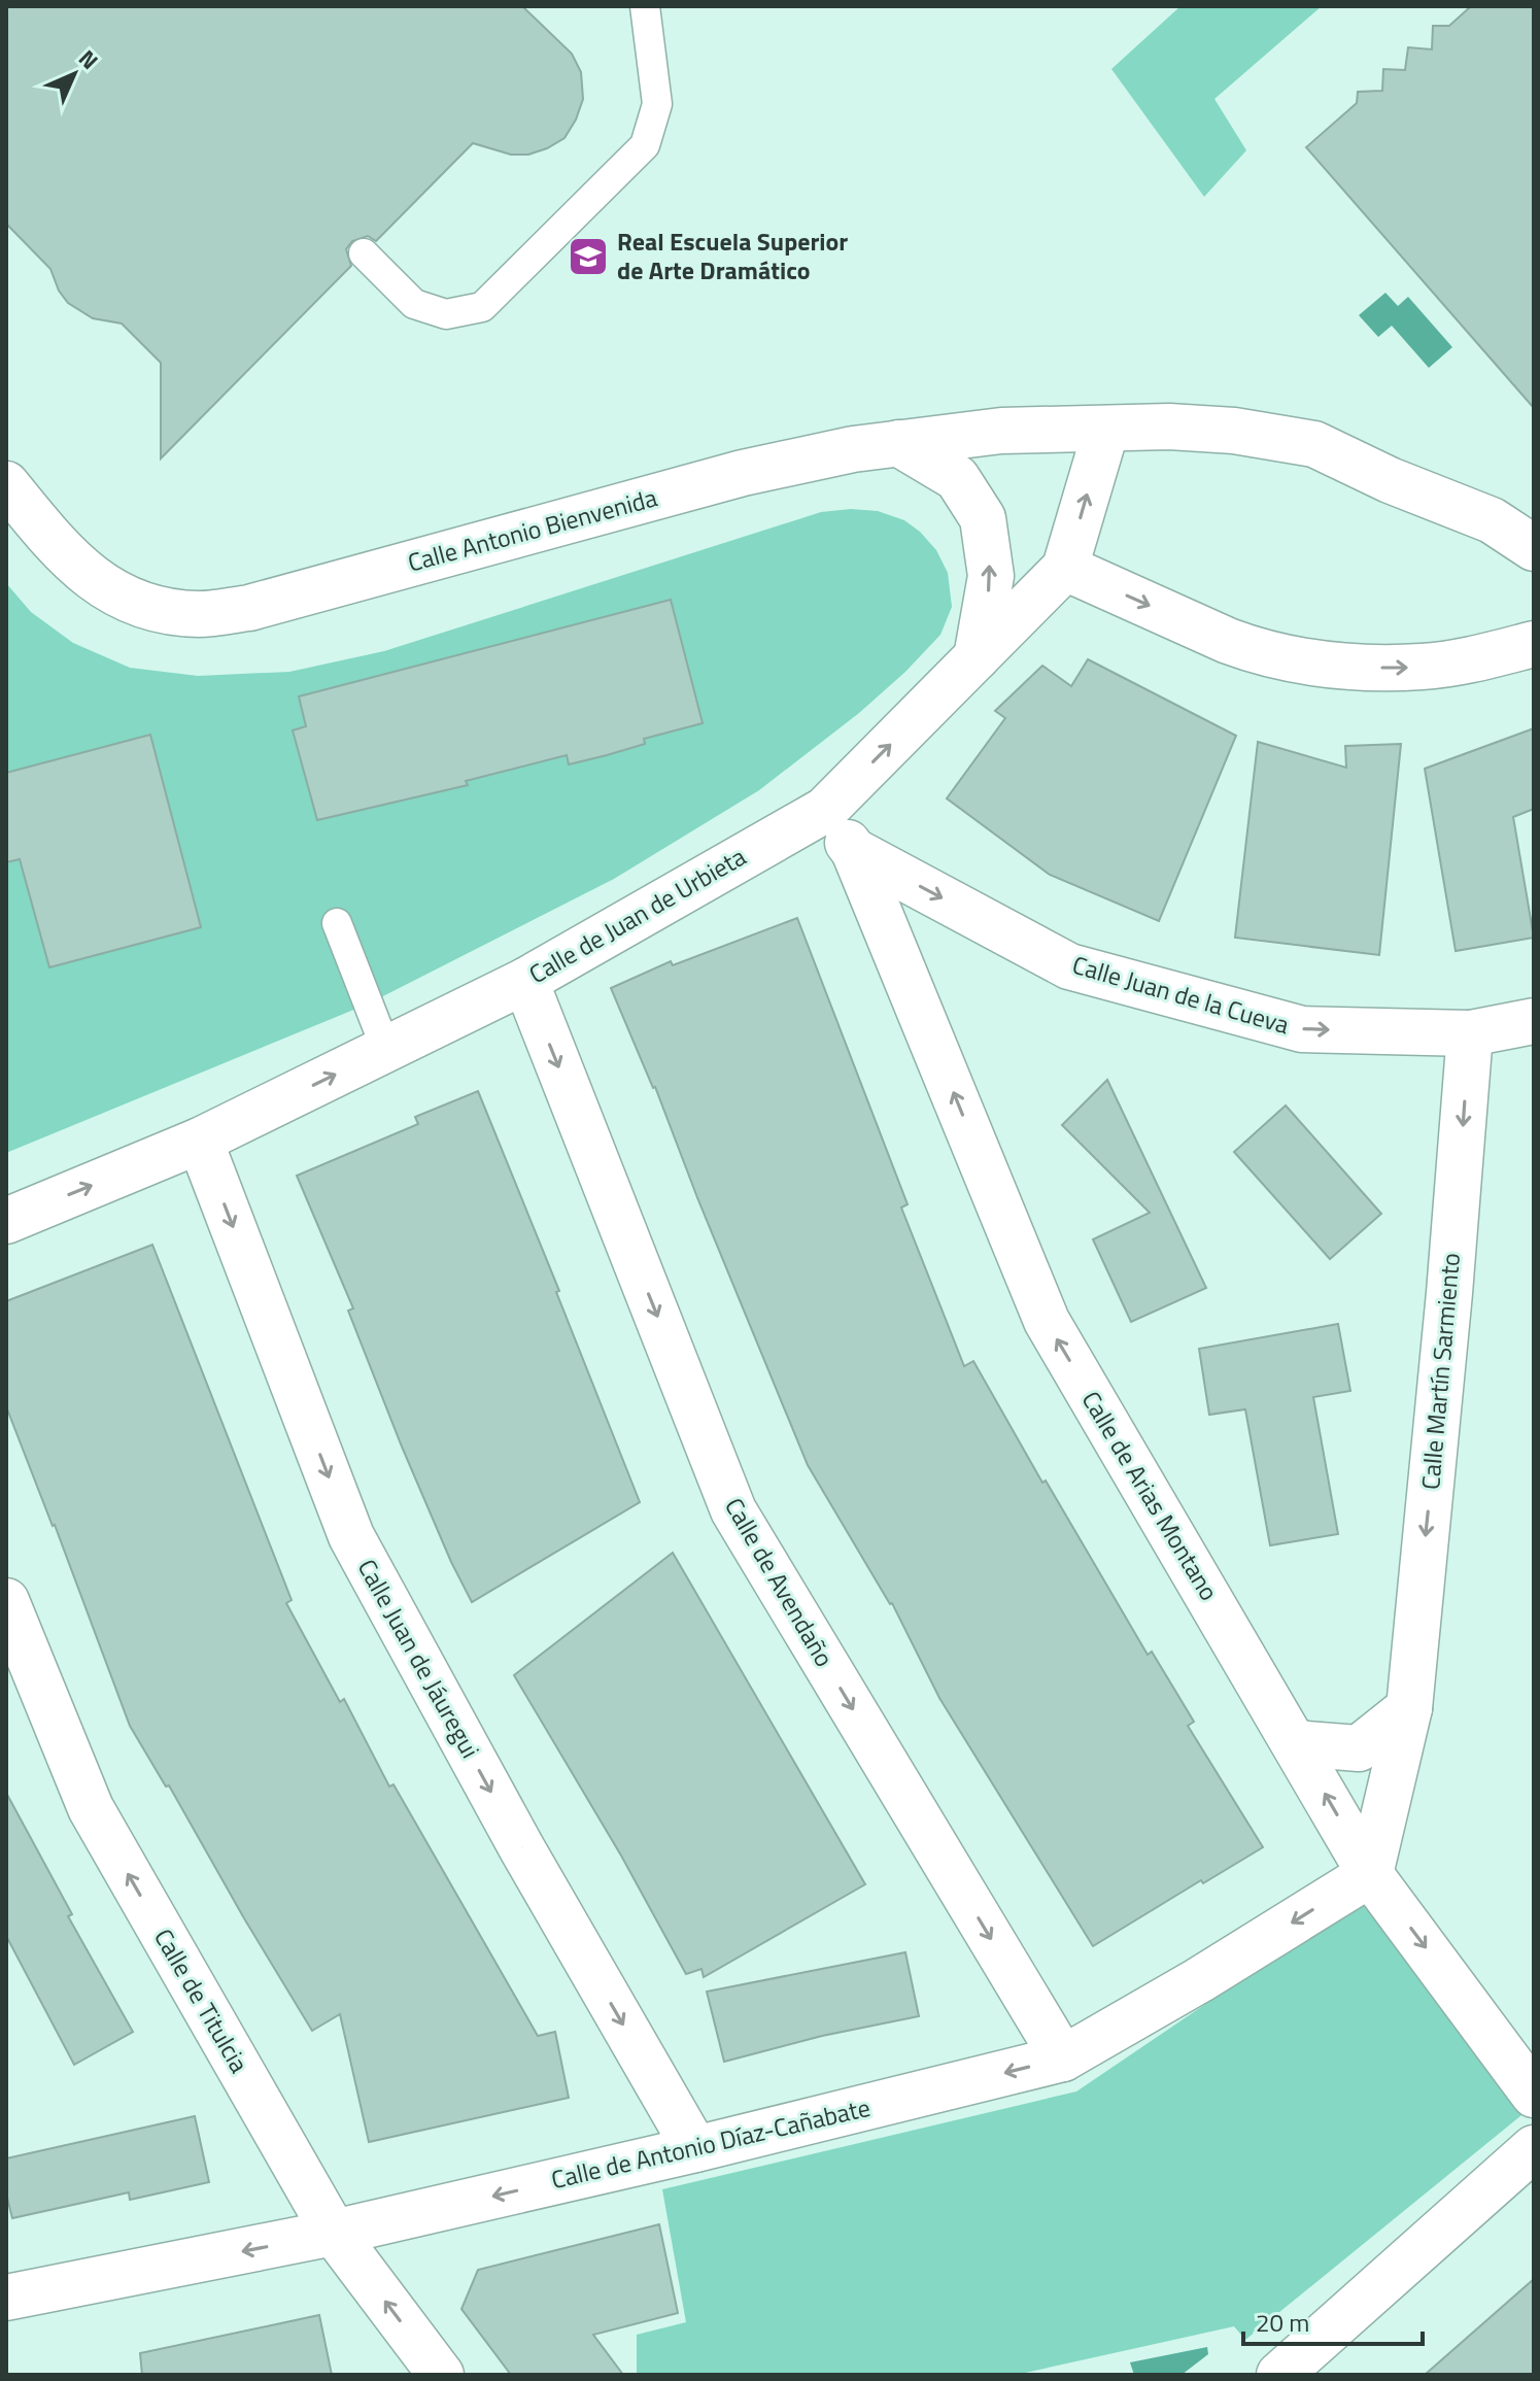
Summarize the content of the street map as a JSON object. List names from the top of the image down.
{
  "streets": {
    "street": [
      "Calle Antonio Bienvenida",
      "Calle de Juan de Urbieta",
      "Calle Juan de la Cueva",
      "Calle Martín Sarmiento",
      "Calle de Arias Montano",
      "Calle de Avendaño",
      "Calle Juan de Jáuregui",
      "Calle de Titulcia",
      "Calle de Antonio Díaz-Cañabate"
    ]
  },
  "crossings": [
    ["Calle Antonio Bienvenida", "Calle de Juan de Urbieta"],
    ["Calle de Juan de Urbieta", "Calle Juan de la Cueva"],
    ["Calle de Juan de Urbieta", "Calle de Avendaño"],
    ["Calle de Juan de Urbieta", "Calle Juan de Jáuregui"],
    ["Calle Juan de la Cueva", "Calle Martín Sarmiento"],
    ["Calle Juan de la Cueva", "Calle de Arias Montano"],
    ["Calle Martín Sarmiento", "Calle de Arias Montano"],
    ["Calle Martín Sarmiento", "Calle de Antonio Díaz-Cañabate"],
    ["Calle de Arias Montano", "Calle de Antonio Díaz-Cañabate"],
    ["Calle de Avendaño", "Calle de Antonio Díaz-Cañabate"],
    ["Calle Juan de Jáuregui", "Calle de Antonio Díaz-Cañabate"],
    ["Calle de Titulcia", "Calle de Antonio Díaz-Cañabate"]
  ],
  "one_way": [
    "Calle de Juan de Urbieta",
    "Calle Martín Sarmiento",
    "Calle de Avendaño",
    "Calle Juan de Jáuregui",
    "Calle de Titulcia",
    "Calle de Antonio Díaz-Cañabate"
  ],
  "places": {
    "school or university": ["Real Escuela Superior de Arte Dramático"]
  },
  "scale_bar": "20 m",
  "north": "top right"
}
